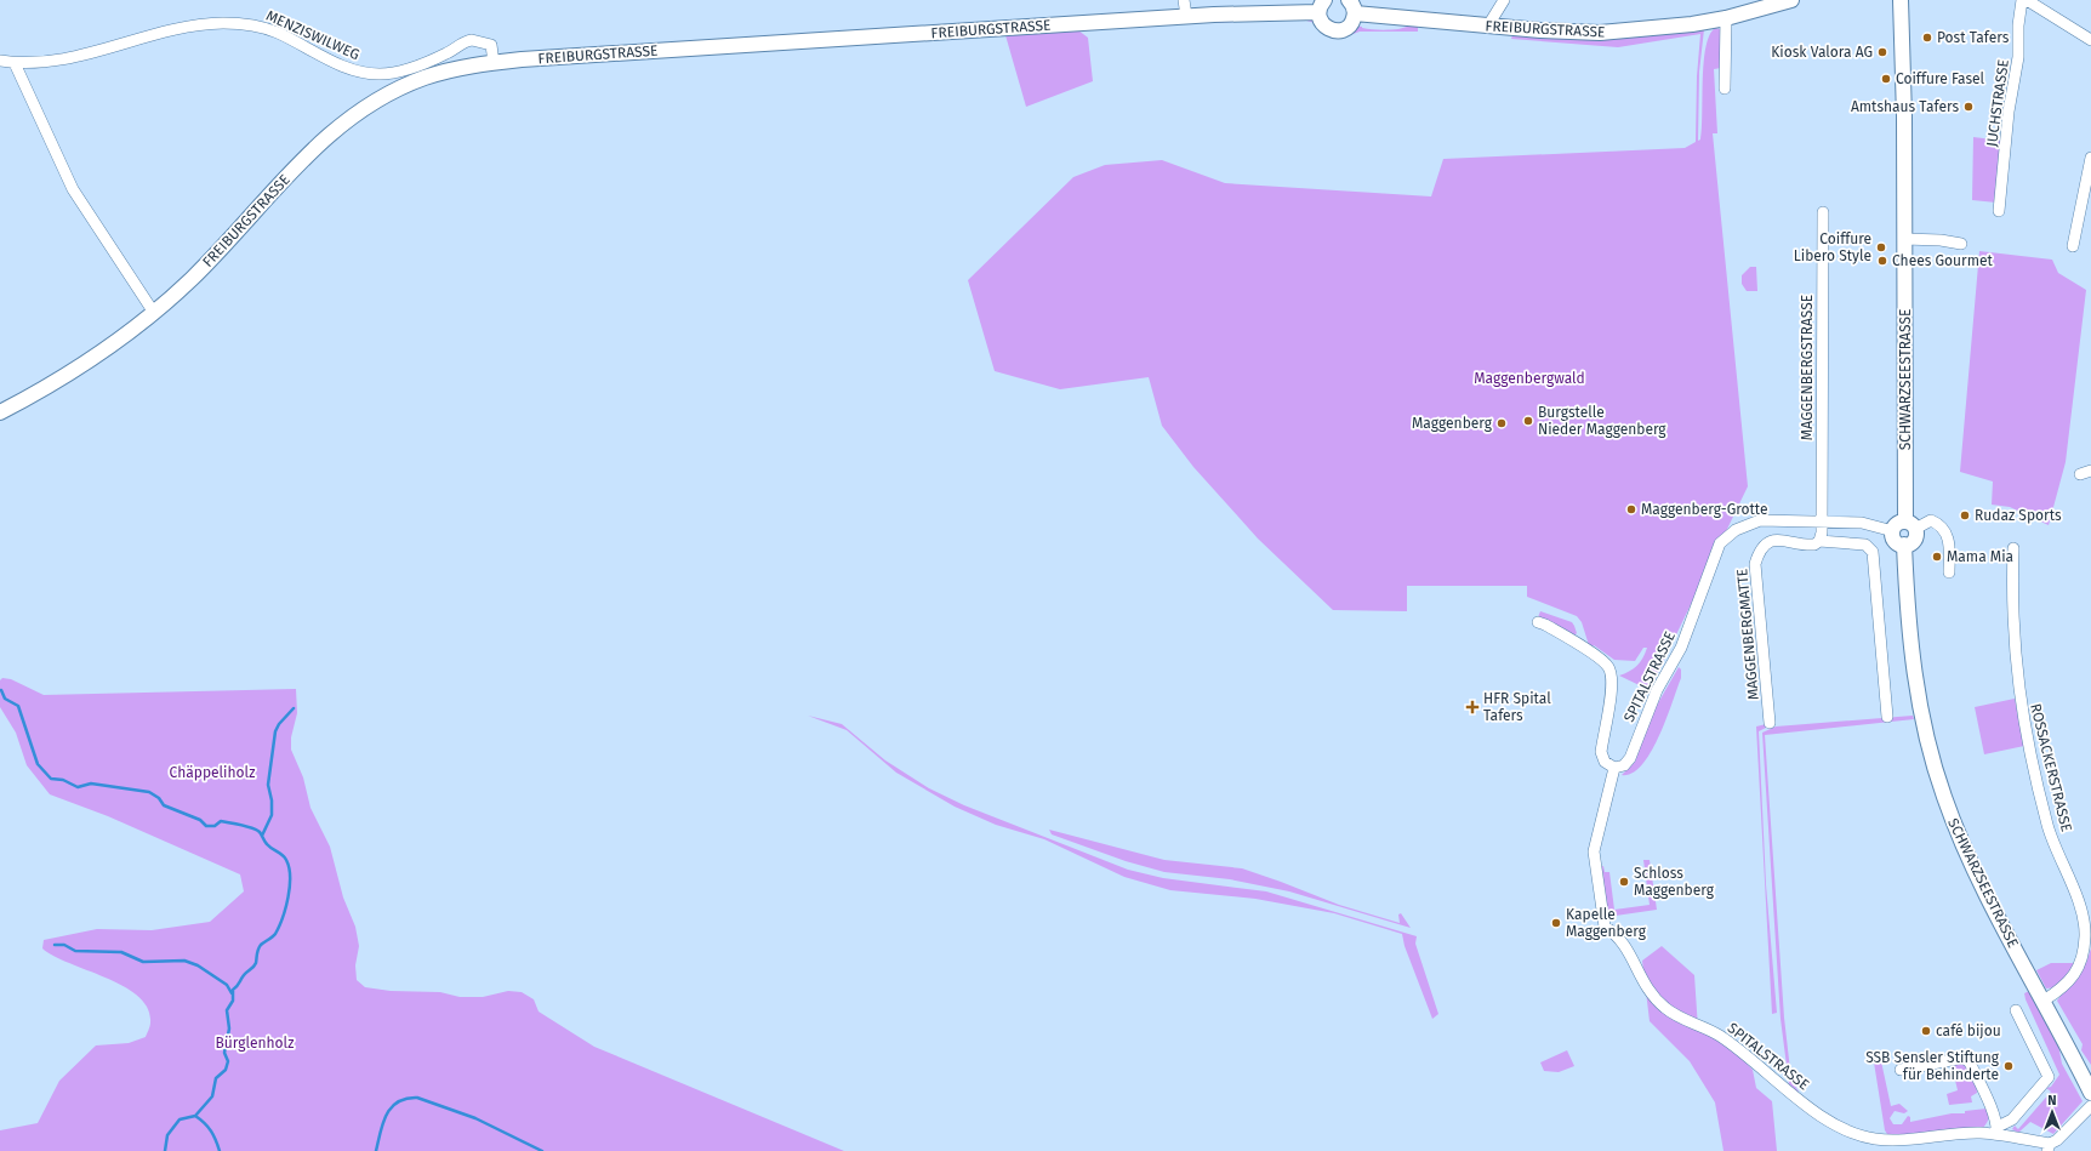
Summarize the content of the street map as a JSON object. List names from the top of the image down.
{
  "streets": {
    "main road": ["FREIBURGSTRASSE", "SCHWARZSEESTRASSE"],
    "street": [
      "MENZISWILWEG",
      "JUCHSTRASSE",
      "MAGGENBERGSTRASSE",
      "MAGGENBERGMATTE",
      "SPITALSTRASSE",
      "ROSSACKERSTRASSE"
    ]
  },
  "crossings": [
    ["FREIBURGSTRASSE", "MENZISWILWEG"],
    ["MAGGENBERGSTRASSE", "SPITALSTRASSE"],
    ["SCHWARZSEESTRASSE", "SPITALSTRASSE"],
    ["SCHWARZSEESTRASSE", "ROSSACKERSTRASSE"]
  ],
  "parks": ["Maggenbergwald", "Chäppeliholz", "Bürglenholz"],
  "places": {
    "other": [
      "Post Tafers",
      "Kiosk Valora AG",
      "Coiffure Fasel",
      "Amtshaus Tafers",
      "Coiffure Libero Style",
      "Chees Gourmet",
      "Burgstelle Nieder Maggenberg",
      "Maggenberg",
      "Maggenberg-Grotte",
      "Rudaz Sports",
      "Mama Mia",
      "Schloss Maggenberg",
      "Kapelle Maggenberg",
      "café bijou",
      "SSB Sensler Stiftung für Behinderte"
    ],
    "health": ["HFR Spital Tafers"]
  },
  "north": "top"
}
